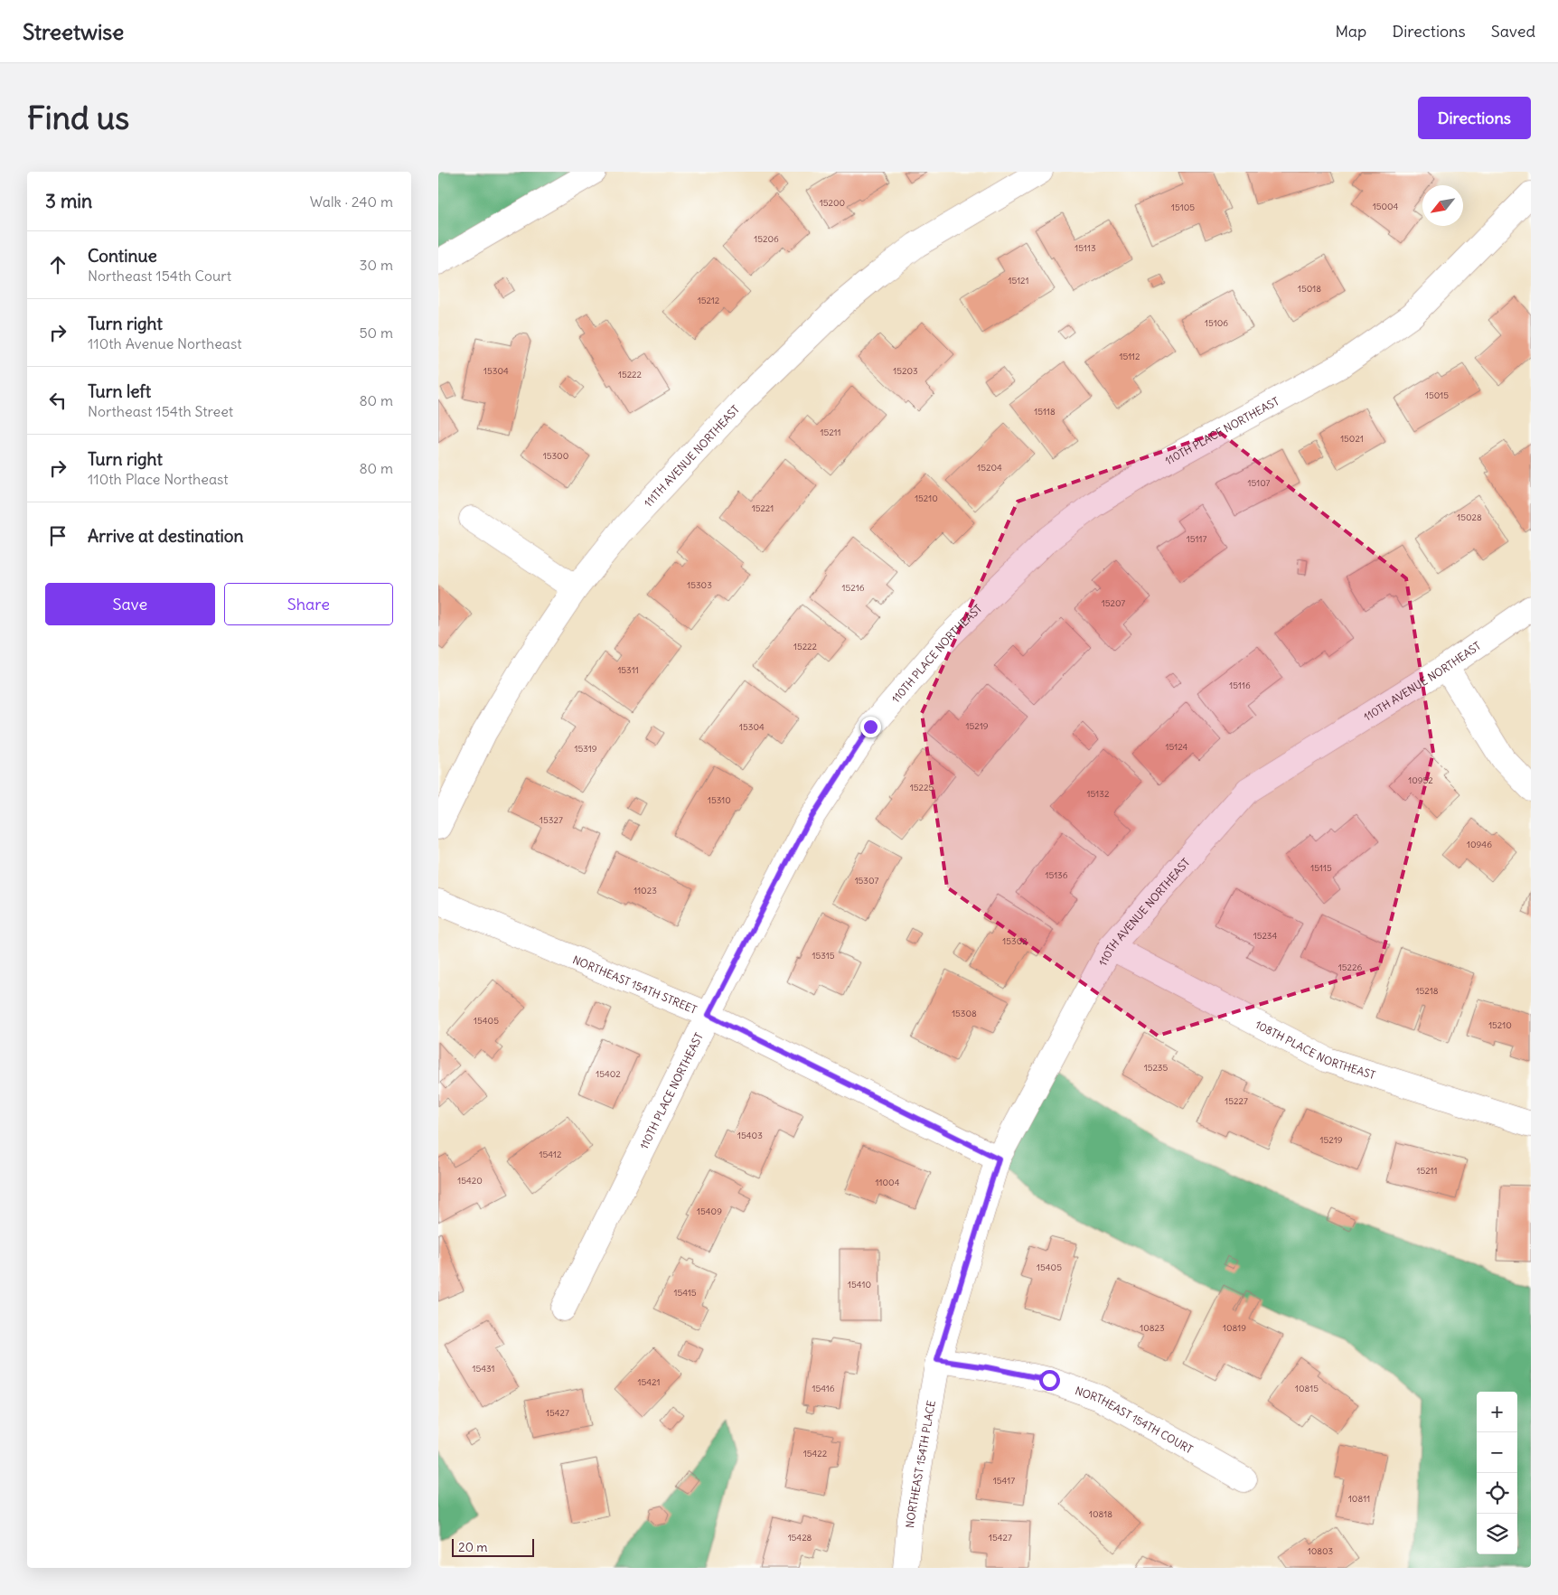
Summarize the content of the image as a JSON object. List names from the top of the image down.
{
  "streets": {
    "street": [
      "110TH PLACE NORTHEAST",
      "111TH AVENUE NORTHEAST",
      "110TH AVENUE NORTHEAST",
      "NORTHEAST 154TH STREET",
      "108TH PLACE NORTHEAST",
      "NORTHEAST 154TH COURT",
      "NORTHEAST 154TH PLACE"
    ]
  },
  "crossings": [
    ["110TH PLACE NORTHEAST", "NORTHEAST 154TH STREET"],
    ["110TH AVENUE NORTHEAST", "NORTHEAST 154TH STREET"],
    ["110TH AVENUE NORTHEAST", "108TH PLACE NORTHEAST"],
    ["110TH AVENUE NORTHEAST", "NORTHEAST 154TH COURT"],
    ["110TH AVENUE NORTHEAST", "NORTHEAST 154TH PLACE"],
    ["NORTHEAST 154TH COURT", "NORTHEAST 154TH PLACE"]
  ],
  "house_numbers": [
    "15200",
    "15004",
    "15105",
    "15206",
    "15113",
    "15121",
    "15018",
    "15212",
    "15106",
    "15112",
    "15304",
    "15203",
    "15222",
    "15015",
    "15118",
    "15211",
    "15021",
    "15300",
    "15204",
    "15107",
    "15210",
    "15221",
    "15028",
    "15117",
    "15303",
    "15216",
    "15207",
    "15222",
    "15311",
    "15116",
    "15219",
    "15304",
    "15124",
    "15319",
    "10952",
    "15225",
    "15132",
    "15310",
    "15327",
    "10946",
    "15115",
    "15136",
    "15307",
    "11023",
    "15234",
    "15302",
    "15315",
    "15226",
    "15218",
    "15308",
    "15405",
    "15210",
    "15235",
    "15402",
    "15227",
    "15403",
    "15219",
    "15412",
    "15211",
    "15420",
    "11004",
    "15409",
    "15405",
    "15410",
    "15415",
    "10823",
    "10819",
    "15431",
    "15421",
    "15416",
    "10815",
    "15427",
    "15422",
    "15417",
    "10811",
    "10818",
    "15428",
    "15427",
    "10803"
  ],
  "scale_bar": "20 m",
  "north": "bottom left",
  "page": {
    "header": "Streetwise",
    "nav": ["Map", "Directions", "Saved"],
    "buttons": [
      "Directions",
      ["Save", "Share"]
    ],
    "title": "Find us",
    "heading": ["3 min", "Walk · 240 m"],
    "list": [
      ["Continue", "Northeast 154th Court", "30 m"],
      ["Turn right", "110th Avenue Northeast", "50 m"],
      ["Turn left", "Northeast 154th Street", "80 m"],
      ["Turn right", "110th Place Northeast", "80 m"],
      "Arrive at destination"
    ],
    "map_buttons": ["+", "−"],
    "scale": "20 m"
  }
}
